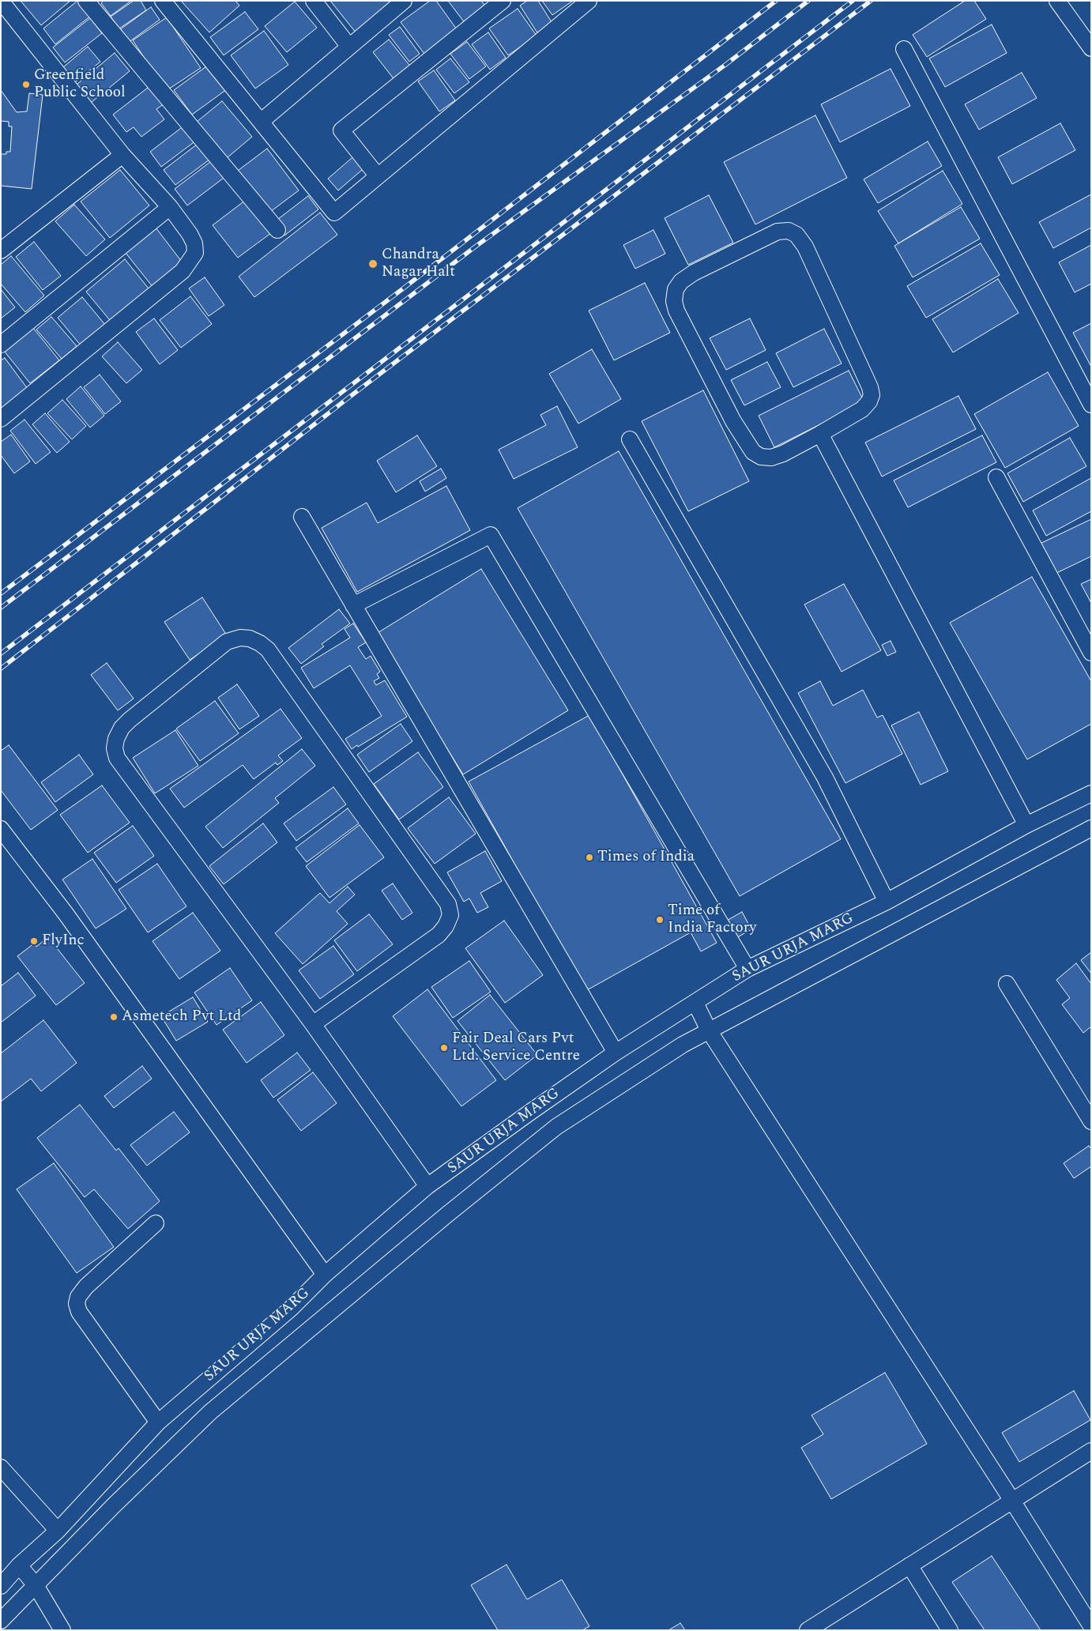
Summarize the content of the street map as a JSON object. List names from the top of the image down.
{
  "streets": {
    "street": ["SAUR URJA MARG"]
  },
  "places": [
    "Greenfield Public School",
    "Chandra Nagar Halt",
    "Times of India",
    "Time of India Factory",
    "FlyInc",
    "Asmetech Pvt Ltd",
    "Fair Deal Cars Pvt Ltd. Service Centre"
  ]
}
